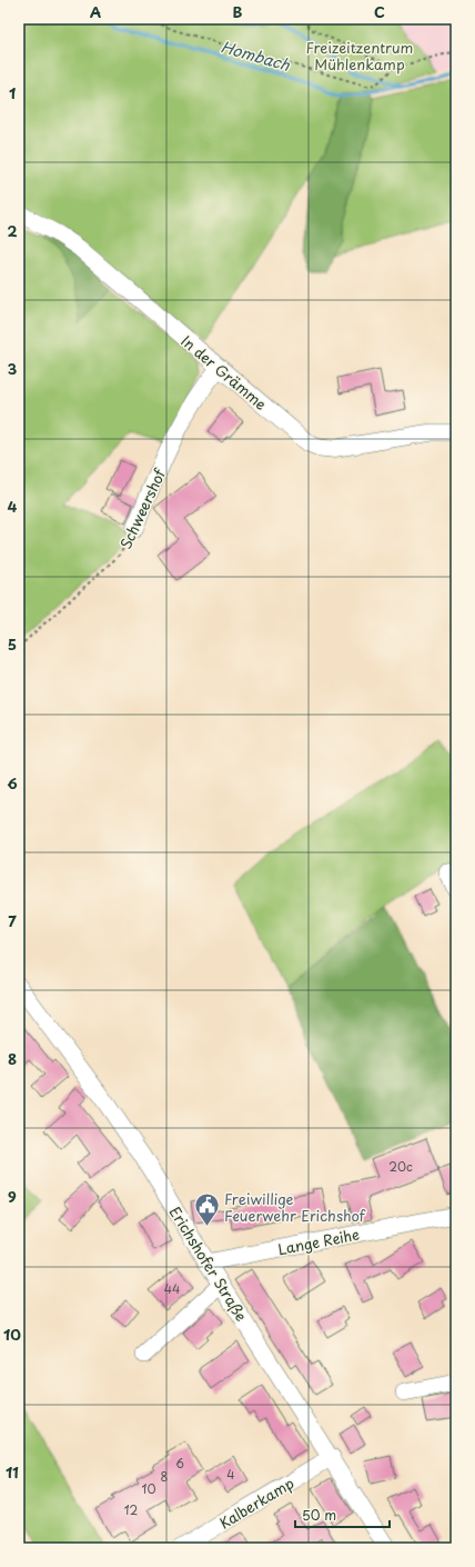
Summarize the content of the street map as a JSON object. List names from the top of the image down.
{
  "streets": {
    "street": [
      "In der Grämme",
      "Schweershof",
      "Lange Reihe",
      "Erichshofer Straße",
      "Kalberkamp"
    ]
  },
  "crossings": [
    ["In der Grämme", "Schweershof"],
    ["Lange Reihe", "Erichshofer Straße"],
    ["Erichshofer Straße", "Kalberkamp"]
  ],
  "water": ["Hombach"],
  "parks": ["Freizeitzentrum Mühlenkamp"],
  "places": {
    "public building": ["Freiwillige Feuerwehr Erichshof"]
  },
  "house_numbers": [
    "20c",
    "44",
    "6",
    "4",
    "8",
    "10",
    "12"
  ],
  "scale_bar": "50 m",
  "grid": {
    "columns": ["A", "B", "C"],
    "rows": [
      "1",
      "2",
      "3",
      "4",
      "5",
      "6",
      "7",
      "8",
      "9",
      "10",
      "11"
    ]
  }
}
